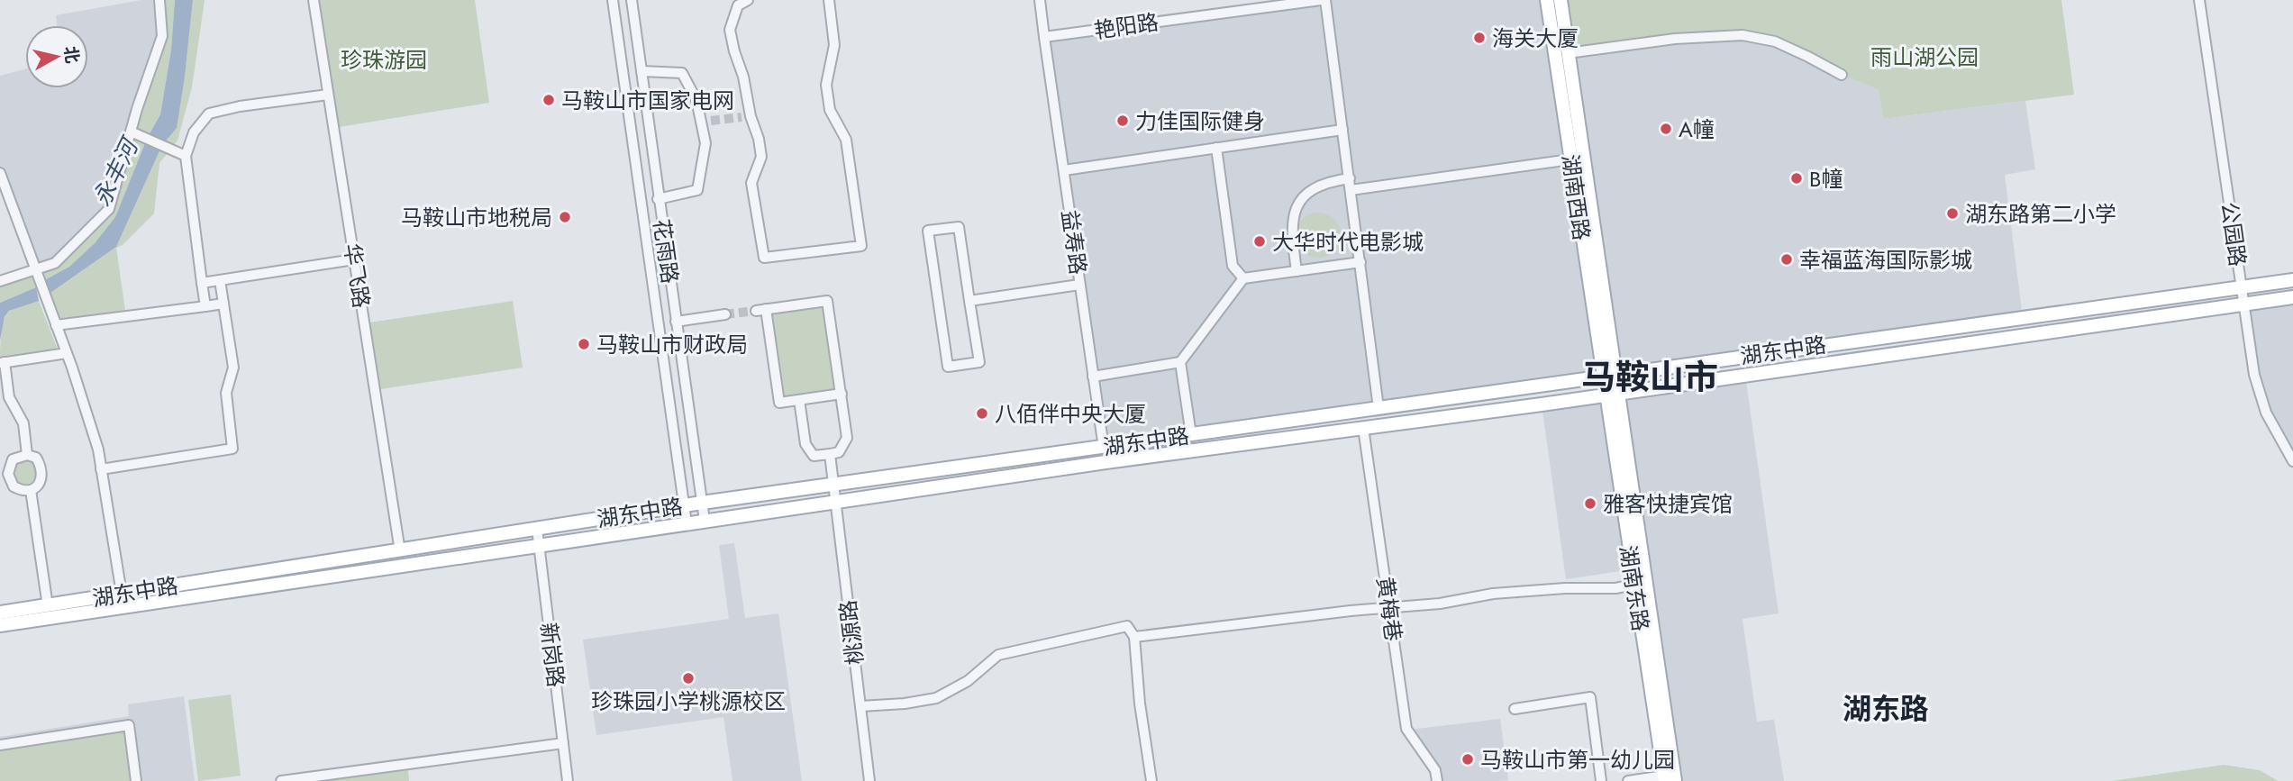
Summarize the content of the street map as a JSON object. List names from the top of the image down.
{
  "streets": {
    "main road": ["湖南西路", "湖东中路", "湖南东路"],
    "street": [
      "艳阳路",
      "公园路",
      "益寿路",
      "花雨路",
      "华飞路",
      "黄梅巷",
      "桃源路",
      "新岗路"
    ]
  },
  "crossings": [
    ["艳阳路", "益寿路"],
    ["湖南西路", "湖东中路"],
    ["公园路", "湖东中路"],
    ["益寿路", "湖东中路"],
    ["花雨路", "湖东中路"],
    ["华飞路", "湖东中路"],
    ["湖东中路", "湖南东路"],
    ["湖东中路", "黄梅巷"],
    ["湖东中路", "桃源路"],
    ["湖东中路", "新岗路"]
  ],
  "districts": ["马鞍山市", "湖东路"],
  "water": ["永丰河"],
  "parks": ["雨山湖公园", "珍珠游园"],
  "places": [
    "海关大厦",
    "马鞍山市国家电网",
    "力佳国际健身",
    "A幢",
    "B幢",
    "湖东路第二小学",
    "马鞍山市地税局",
    "大华时代电影城",
    "幸福蓝海国际影城",
    "马鞍山市财政局",
    "八佰伴中央大厦",
    "雅客快捷宾馆",
    "珍珠园小学桃源校区",
    "马鞍山市第一幼儿园"
  ],
  "north": "right"
}
